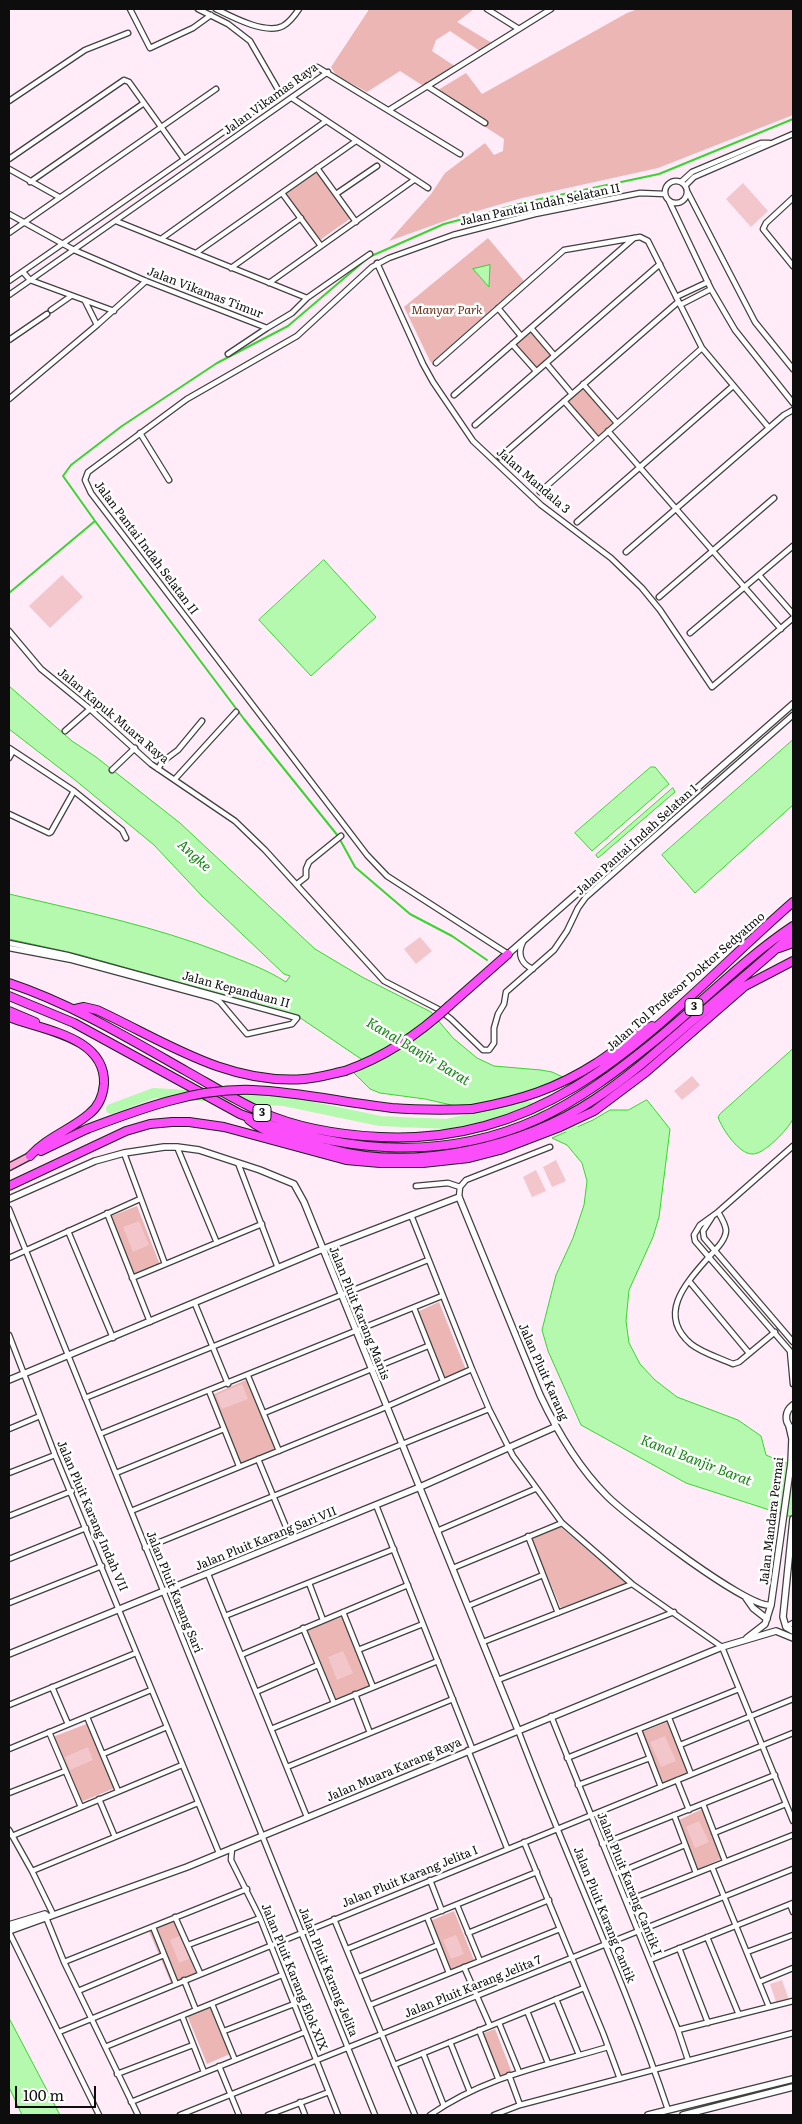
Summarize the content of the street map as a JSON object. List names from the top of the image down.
{
  "streets": {
    "highway": ["Jalan Tol Profesor Doktor Sedyatmo", "3"],
    "street": [
      "Jalan Vikamas Raya",
      "Jalan Pantai Indah Selatan II",
      "Jalan Vikamas Timur",
      "Jalan Mandala 3",
      "Jalan Kapuk Muara Raya",
      "Jalan Pantai Indah Selatan 1",
      "Jalan Kepanduan II",
      "Jalan Pluit Karang Manis",
      "Jalan Pluit Karang",
      "Jalan Pluit Karang Indah VII",
      "Jalan Mandara Permai",
      "Jalan Pluit Karang Sari VII",
      "Jalan Pluit Karang Sari",
      "Jalan Muara Karang Raya",
      "Jalan Pluit Karang Jelita I",
      "Jalan Pluit Karang Cantik I",
      "Jalan Pluit Karang Cantik",
      "Jalan Pluit Karang Jelita",
      "Jalan Pluit Karang Elok XIX",
      "Jalan Pluit Karang Jelita 7"
    ]
  },
  "crossings": [
    ["Jalan Vikamas Raya", "Jalan Vikamas Timur"],
    ["Jalan Pantai Indah Selatan II", "Jalan Mandala 3"],
    ["Jalan Pantai Indah Selatan II", "Jalan Pantai Indah Selatan 1"],
    ["Jalan Kapuk Muara Raya", "Jalan Pantai Indah Selatan 1"],
    ["Jalan Pluit Karang Manis", "Jalan Pluit Karang Sari VII"],
    ["Jalan Pluit Karang Manis", "Jalan Muara Karang Raya"],
    ["Jalan Pluit Karang Manis", "Jalan Pluit Karang Cantik"],
    ["Jalan Pluit Karang", "Jalan Mandara Permai"],
    ["Jalan Pluit Karang", "Jalan Pluit Karang Sari VII"],
    ["Jalan Pluit Karang", "Jalan Muara Karang Raya"],
    ["Jalan Pluit Karang Indah VII", "Jalan Pluit Karang Sari VII"],
    ["Jalan Mandara Permai", "Jalan Muara Karang Raya"],
    ["Jalan Pluit Karang Sari VII", "Jalan Pluit Karang Sari"],
    ["Jalan Pluit Karang Sari", "Jalan Muara Karang Raya"],
    ["Jalan Pluit Karang Sari", "Jalan Pluit Karang Jelita"],
    ["Jalan Muara Karang Raya", "Jalan Pluit Karang Cantik I"],
    ["Jalan Muara Karang Raya", "Jalan Pluit Karang Cantik"],
    ["Jalan Muara Karang Raya", "Jalan Pluit Karang Jelita"],
    ["Jalan Muara Karang Raya", "Jalan Pluit Karang Elok XIX"],
    ["Jalan Pluit Karang Jelita I", "Jalan Pluit Karang Cantik I"],
    ["Jalan Pluit Karang Jelita I", "Jalan Pluit Karang Cantik"],
    ["Jalan Pluit Karang Jelita I", "Jalan Pluit Karang Jelita"],
    ["Jalan Pluit Karang Jelita I", "Jalan Pluit Karang Elok XIX"],
    ["Jalan Pluit Karang Cantik I", "Jalan Pluit Karang Jelita 7"],
    ["Jalan Pluit Karang Cantik", "Jalan Pluit Karang Jelita 7"],
    ["Jalan Pluit Karang Jelita", "Jalan Pluit Karang Jelita 7"],
    ["Jalan Pluit Karang Elok XIX", "Jalan Pluit Karang Jelita 7"]
  ],
  "water": ["Angke", "Kanal Banjir Barat"],
  "parks": ["Manyar Park"],
  "scale_bar": "100 m"
}
